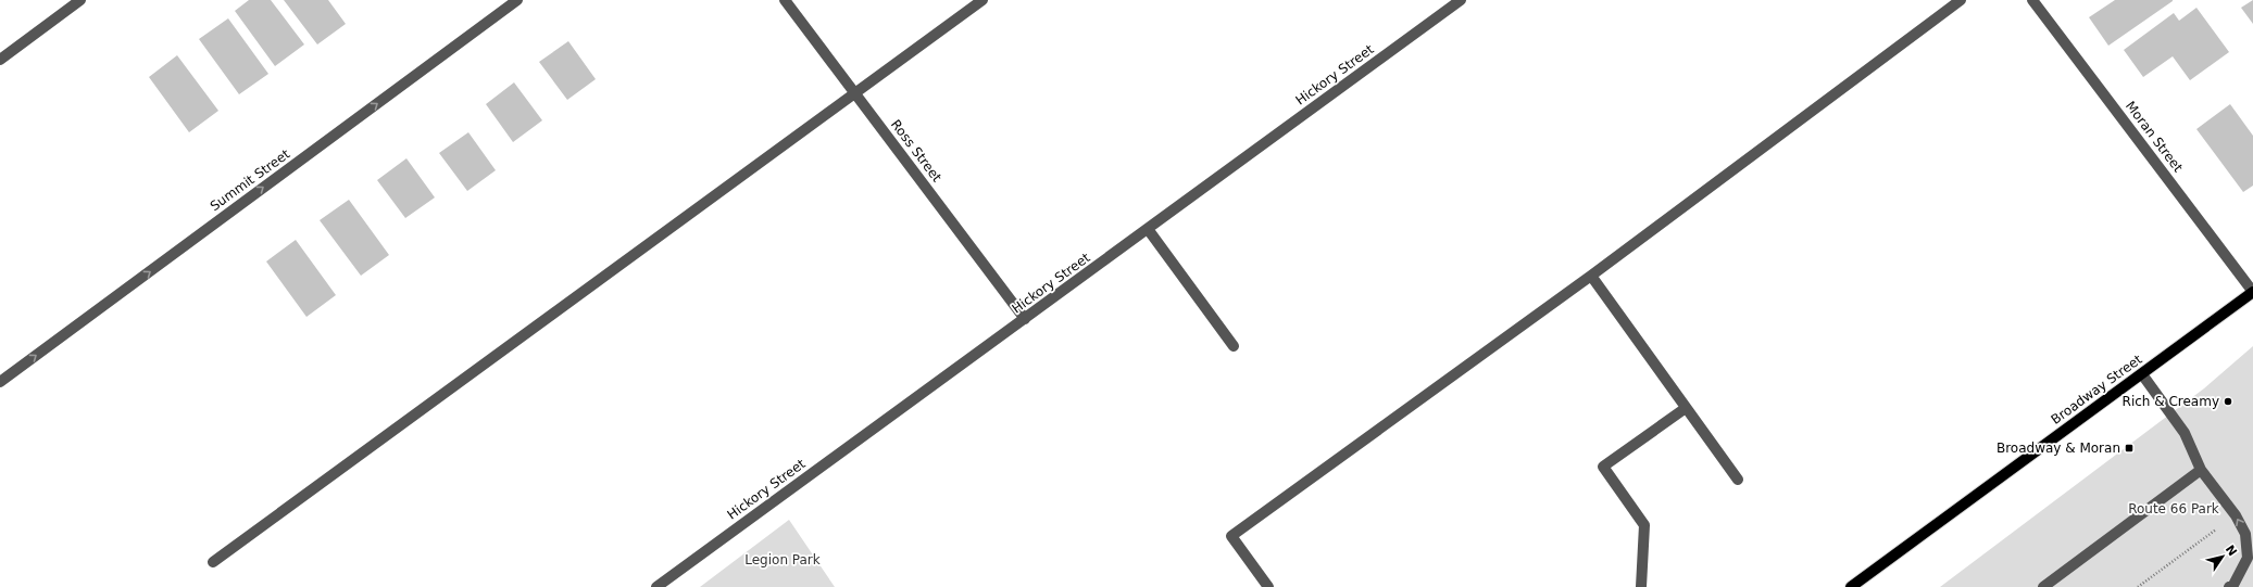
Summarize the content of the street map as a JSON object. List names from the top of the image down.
{
  "streets": {
    "main road": ["Broadway Street"],
    "street": [
      "Hickory Street",
      "Moran Street",
      "Ross Street",
      "Summit Street"
    ]
  },
  "crossings": [
    ["Hickory Street", "Ross Street"],
    ["Moran Street", "Broadway Street"]
  ],
  "one_way": ["Summit Street"],
  "parks": ["Route 66 Park", "Legion Park"],
  "places": {
    "other": ["Rich & Creamy"],
    "transit": ["Broadway & Moran"]
  },
  "north": "top right"
}
